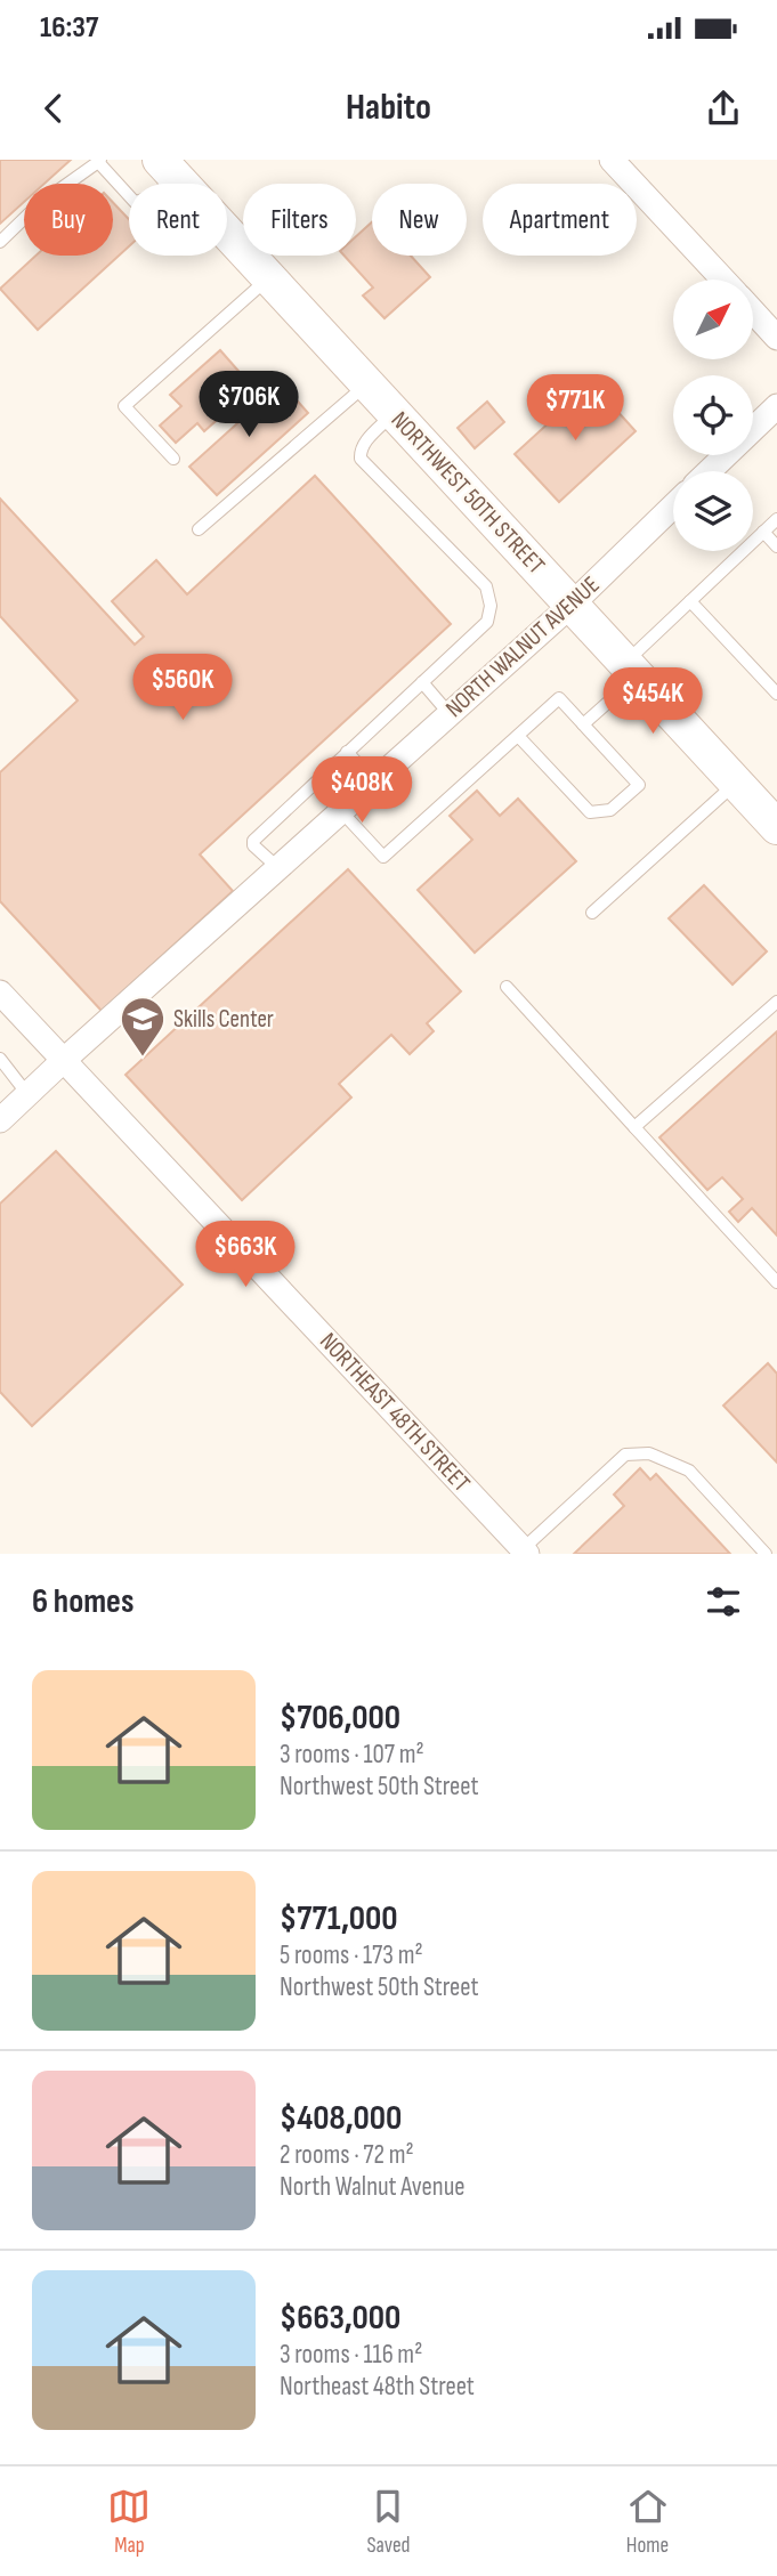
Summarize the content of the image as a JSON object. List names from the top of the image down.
{
  "streets": {
    "main road": ["NORTHWEST 50TH STREET"],
    "street": ["NORTH WALNUT AVENUE", "NORTHEAST 48TH STREET"]
  },
  "crossings": [
    ["NORTHWEST 50TH STREET", "NORTH WALNUT AVENUE"],
    ["NORTH WALNUT AVENUE", "NORTHEAST 48TH STREET"]
  ],
  "places": {
    "school or university": ["Skills Center"]
  },
  "north": "top right",
  "page": {
    "status": "16:37",
    "header": "Habito",
    "chip": [
      "Buy",
      "Rent",
      "Filters",
      "New",
      "Apartment"
    ],
    "price": [
      "$706K",
      "$771K",
      "$560K",
      "$454K",
      "$408K",
      "$663K"
    ],
    "heading": "6 homes",
    "list": [
      {
        "name": "$706,000",
        "note": "3 rooms · 107 m² · Northwest 50th Street"
      },
      {
        "name": "$771,000",
        "note": "5 rooms · 173 m² · Northwest 50th Street"
      },
      {
        "name": "$408,000",
        "note": "2 rooms · 72 m² · North Walnut Avenue"
      },
      {
        "name": "$663,000",
        "note": "3 rooms · 116 m² · Northeast 48th Street"
      }
    ],
    "tabs": ["Map", "Saved", "Home"]
  }
}
